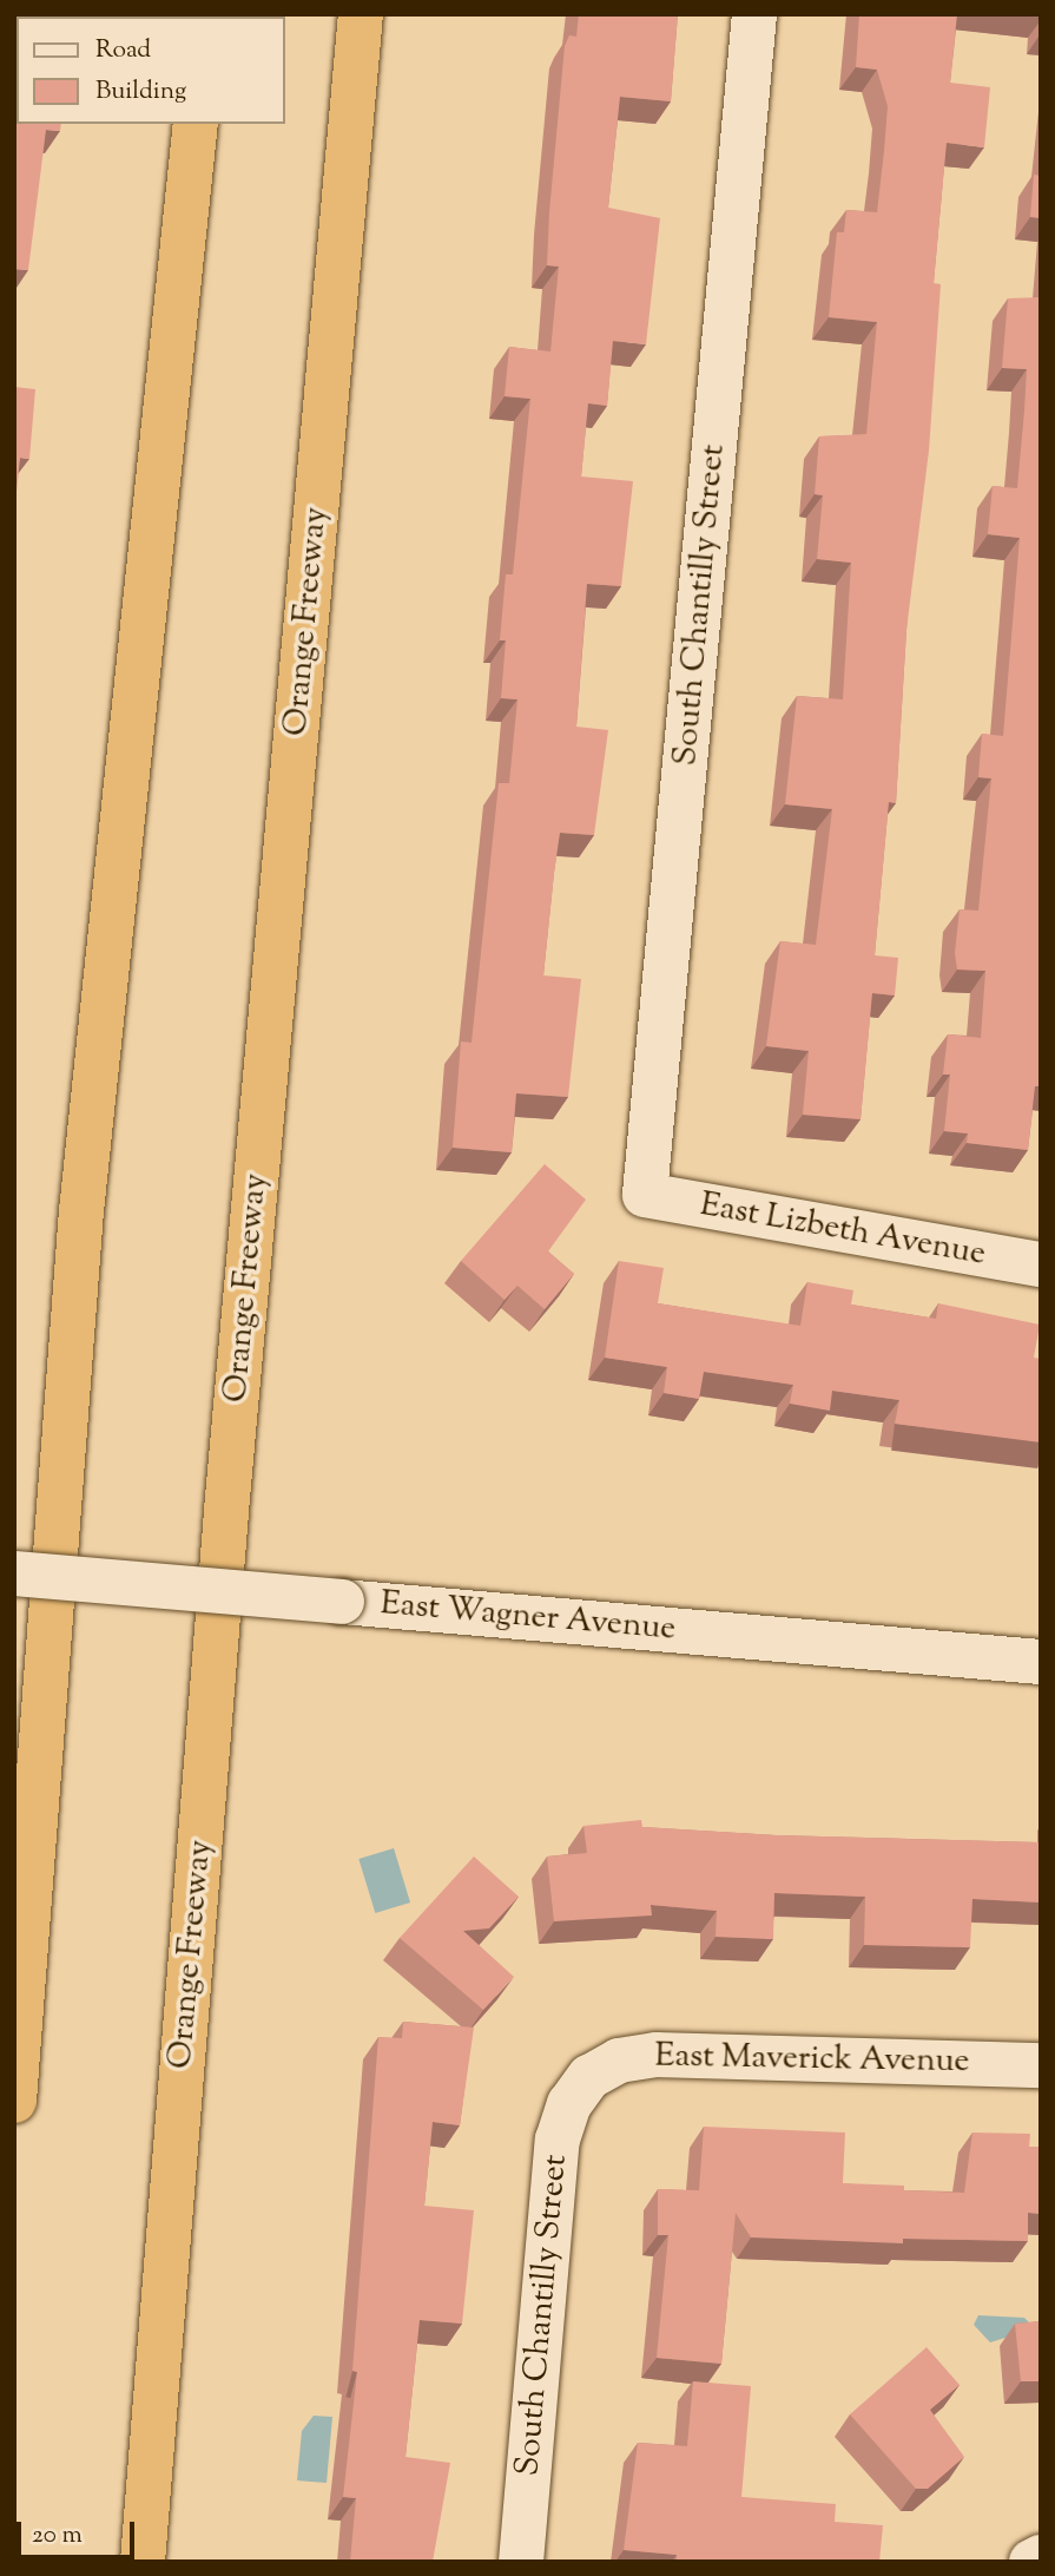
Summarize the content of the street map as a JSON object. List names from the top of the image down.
{
  "streets": {
    "highway": ["Orange Freeway"],
    "street": [
      "South Chantilly Street",
      "East Lizbeth Avenue",
      "East Wagner Avenue",
      "East Maverick Avenue"
    ]
  },
  "crossings": [
    ["South Chantilly Street", "East Lizbeth Avenue"],
    ["South Chantilly Street", "East Maverick Avenue"]
  ],
  "legend": ["Road", "Building"],
  "scale_bar": "20 m"
}
